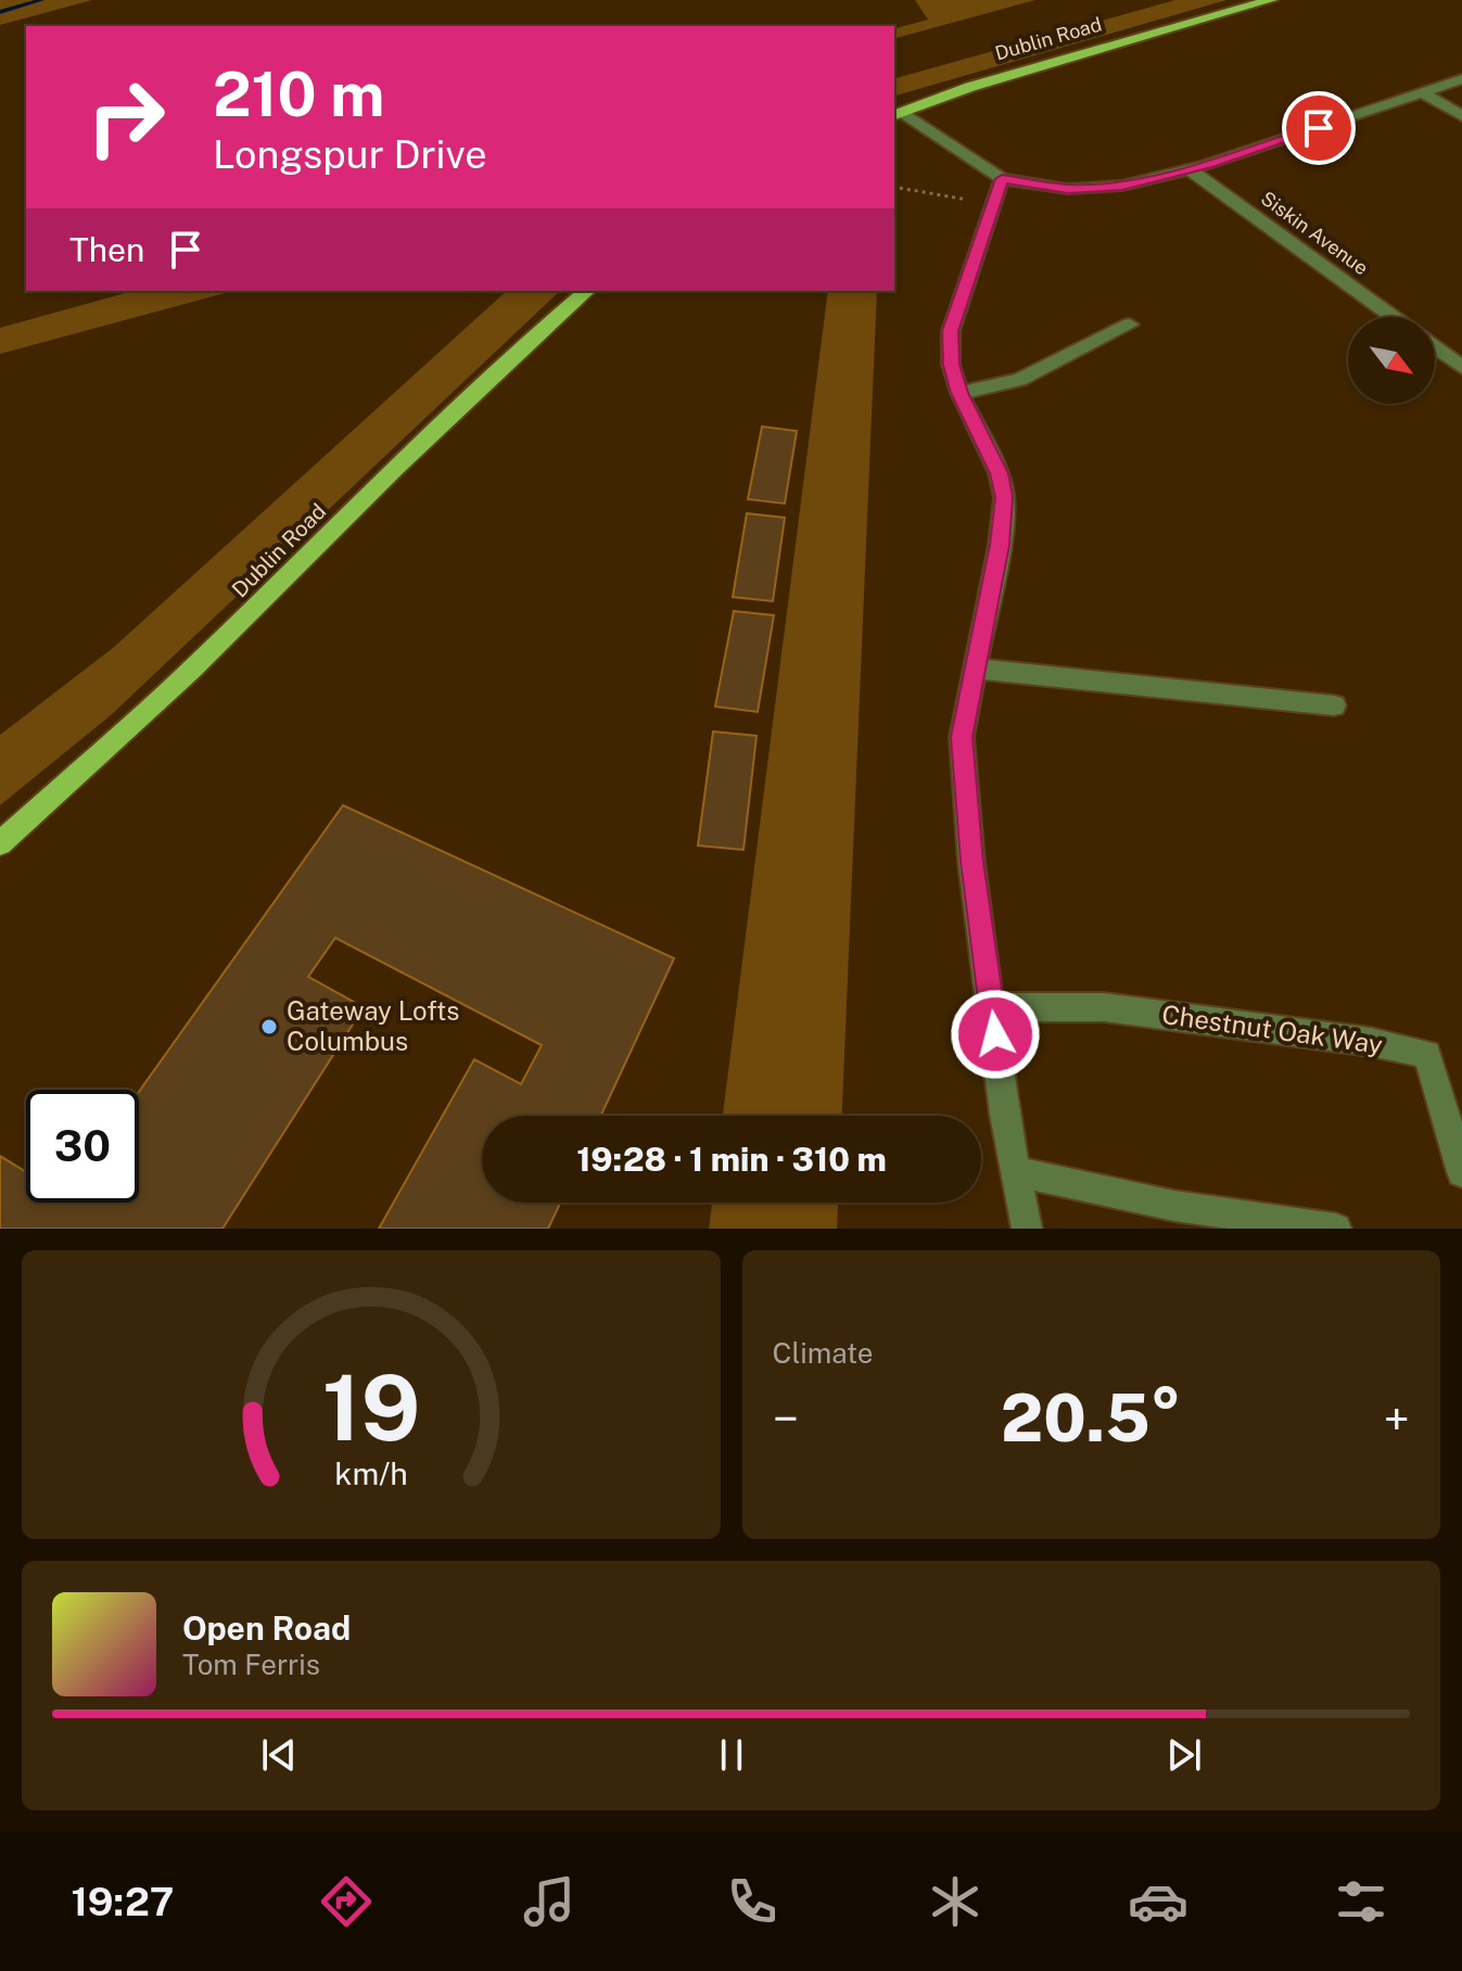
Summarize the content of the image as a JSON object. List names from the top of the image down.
{
  "streets": {
    "main road": ["Dublin Road"],
    "street": ["Siskin Avenue", "Chestnut Oak Way"]
  },
  "places": ["Gateway Lofts Columbus"],
  "north": "bottom right",
  "page": {
    "turn": ["210 m", "Longspur Drive"],
    "then": "Then",
    "limit": "30",
    "trip": "19:28 · 1 min · 310 m",
    "tile": "Climate",
    "heat": ["−", "20.5°", "+"],
    "song": ["Open Road", "Tom Ferris"],
    "tabs": "19:27",
    "gauge": ["19", "km/h"]
  }
}
